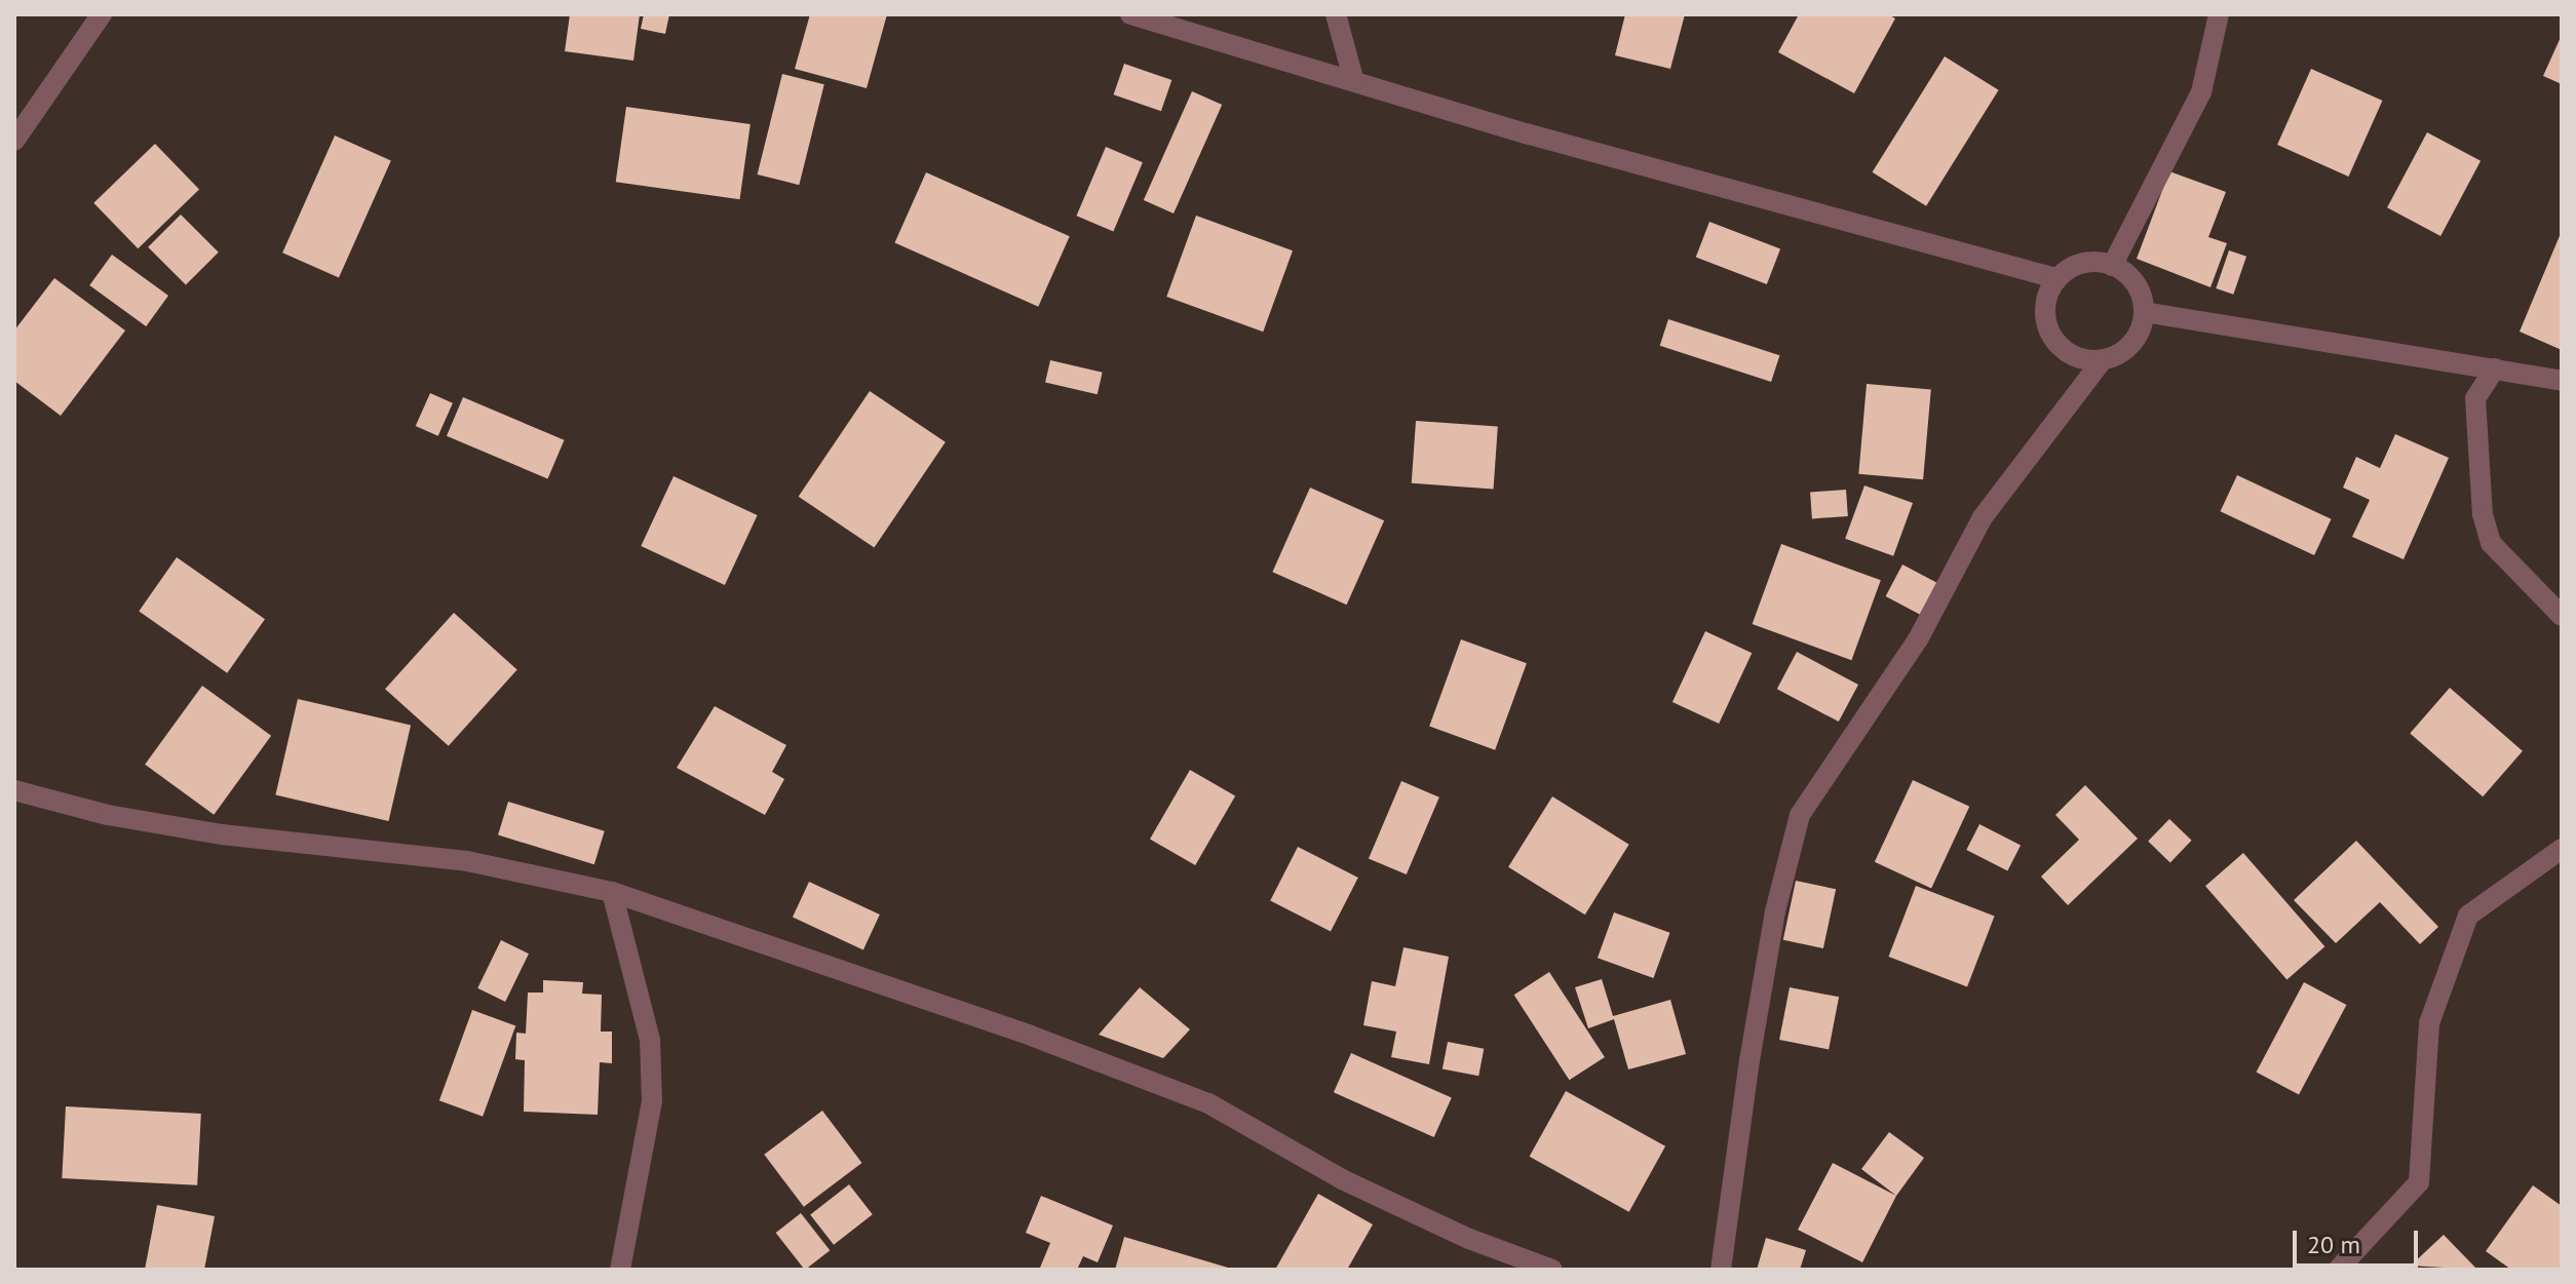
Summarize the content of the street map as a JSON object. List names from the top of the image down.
{
  "scale_bar": "20 m"
}
